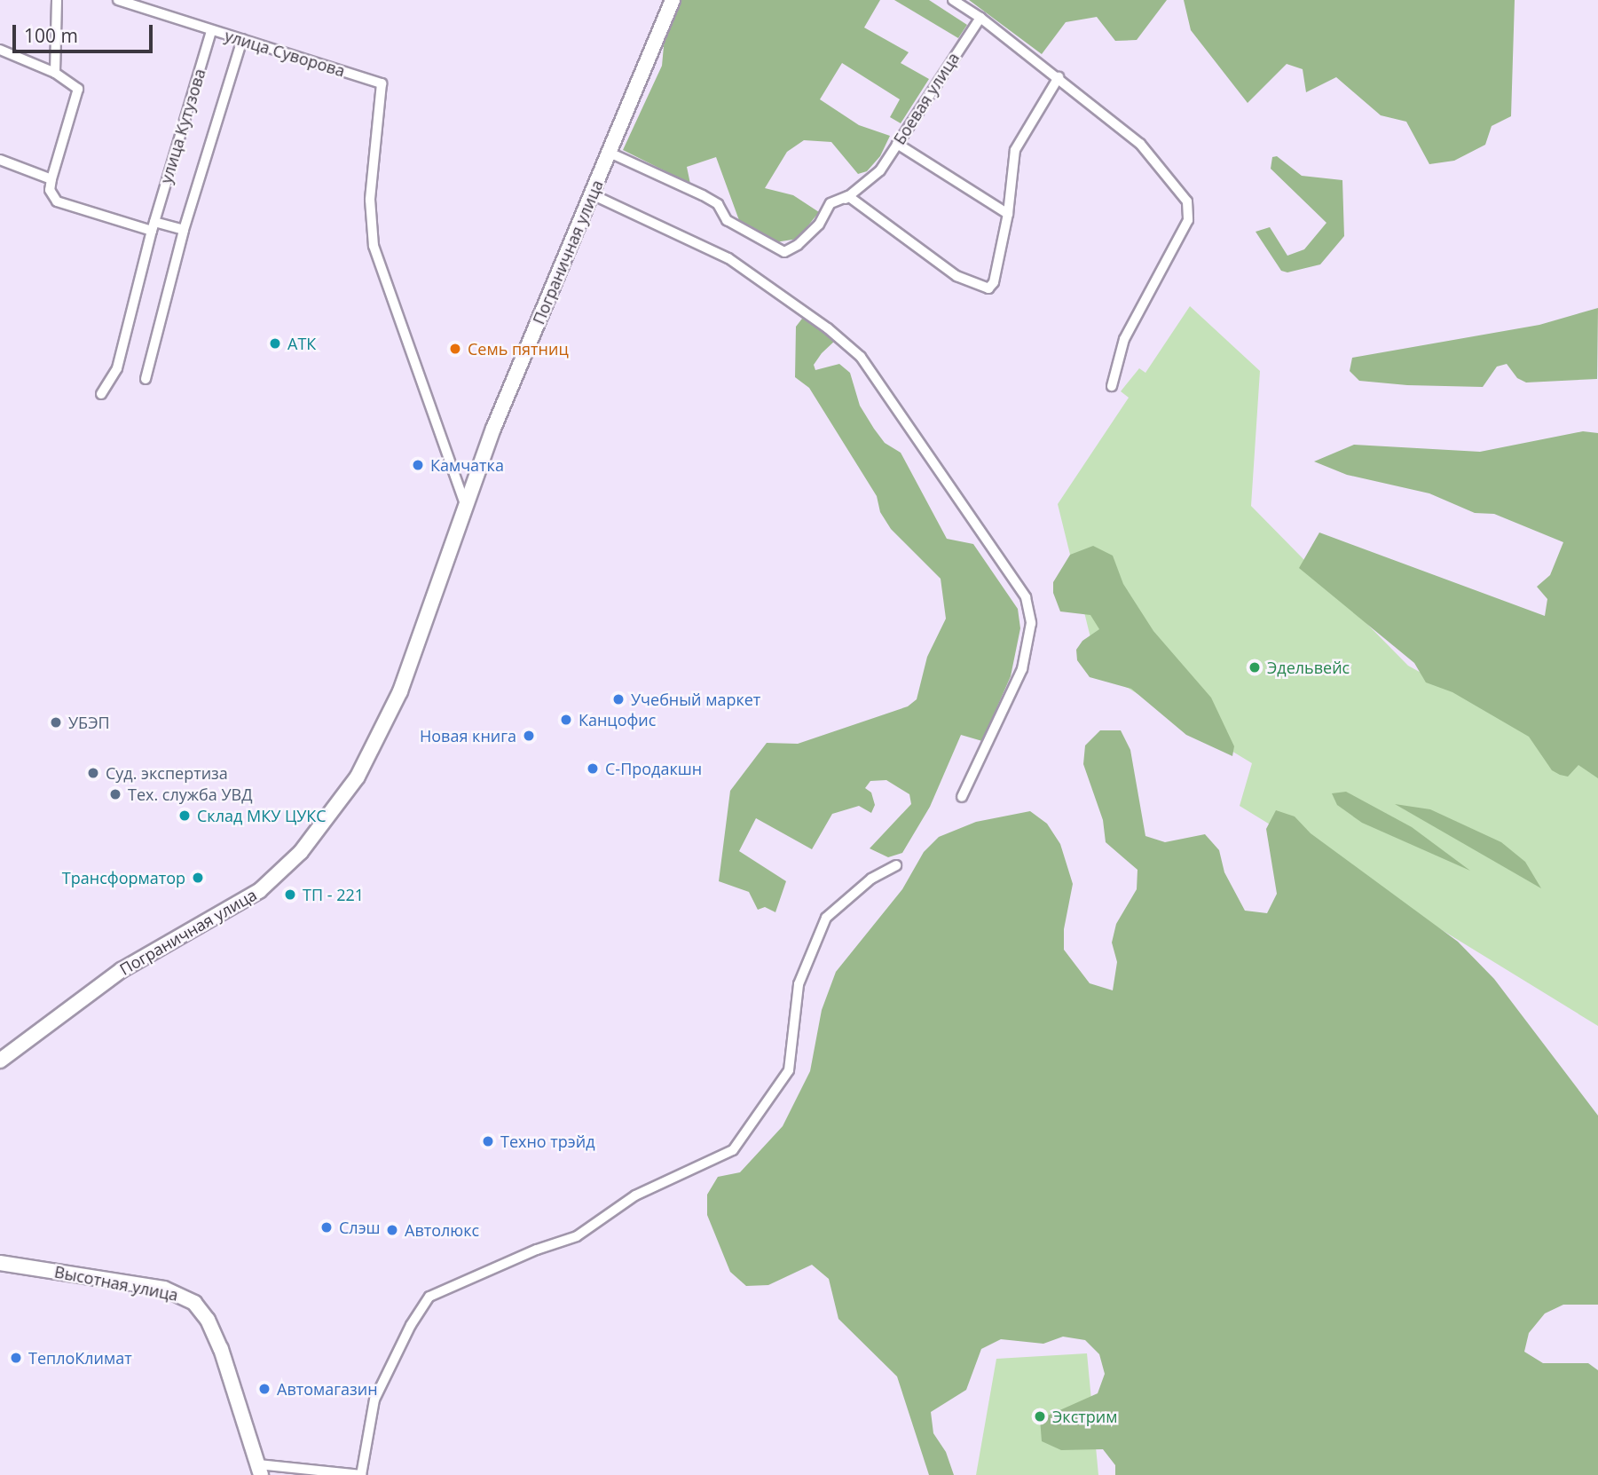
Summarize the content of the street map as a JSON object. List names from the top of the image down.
{
  "streets": {
    "street": [
      "улица Суворова",
      "Боевая улица",
      "улица Кутузова",
      "Пограничная улица",
      "Высотная улица"
    ]
  },
  "crossings": [
    ["улица Суворова", "улица Кутузова"],
    ["улица Суворова", "Пограничная улица"],
    ["Боевая улица", "Пограничная улица"]
  ],
  "places": [
    "АТК",
    "Семь пятниц",
    "Камчатка",
    "Эдельвейс",
    "Учебный маркет",
    "Канцофис",
    "УБЭП",
    "Новая книга",
    "С-Продакшн",
    "Суд. экспертиза",
    "Тех. служба УВД",
    "Склад МКУ ЦУКС",
    "Трансформатор",
    "ТП - 221",
    "Техно трэйд",
    "Слэш",
    "Автолюкс",
    "ТеплоКлимат",
    "Автомагазин",
    "Экстрим"
  ],
  "scale_bar": "100 m"
}
